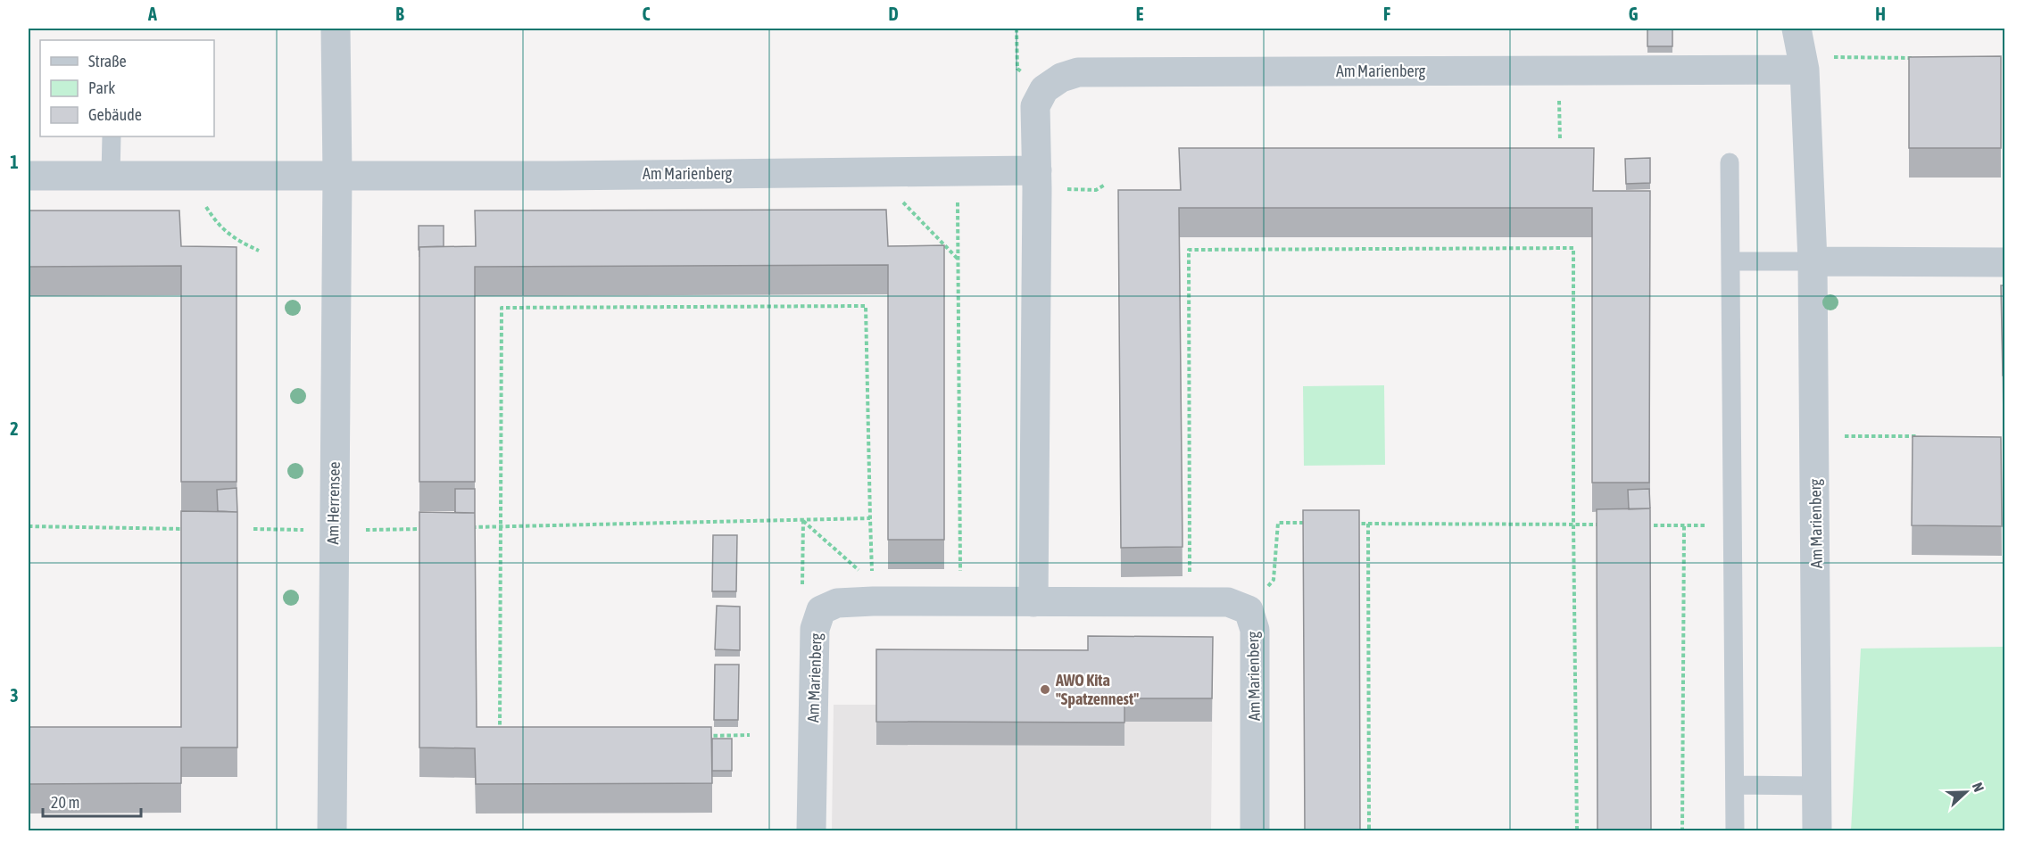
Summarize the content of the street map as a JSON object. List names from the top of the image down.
{
  "streets": {
    "street": ["Am Marienberg", "Am Herrensee"]
  },
  "crossings": [
    ["Am Marienberg", "Am Herrensee"]
  ],
  "places": ["AWO Kita \"Spatzennest\""],
  "legend": ["Straße", "Park", "Gebäude"],
  "scale_bar": "20 m",
  "north": "right",
  "grid": {
    "columns": [
      "A",
      "B",
      "C",
      "D",
      "E",
      "F",
      "G",
      "H"
    ],
    "rows": ["1", "2", "3"]
  }
}
